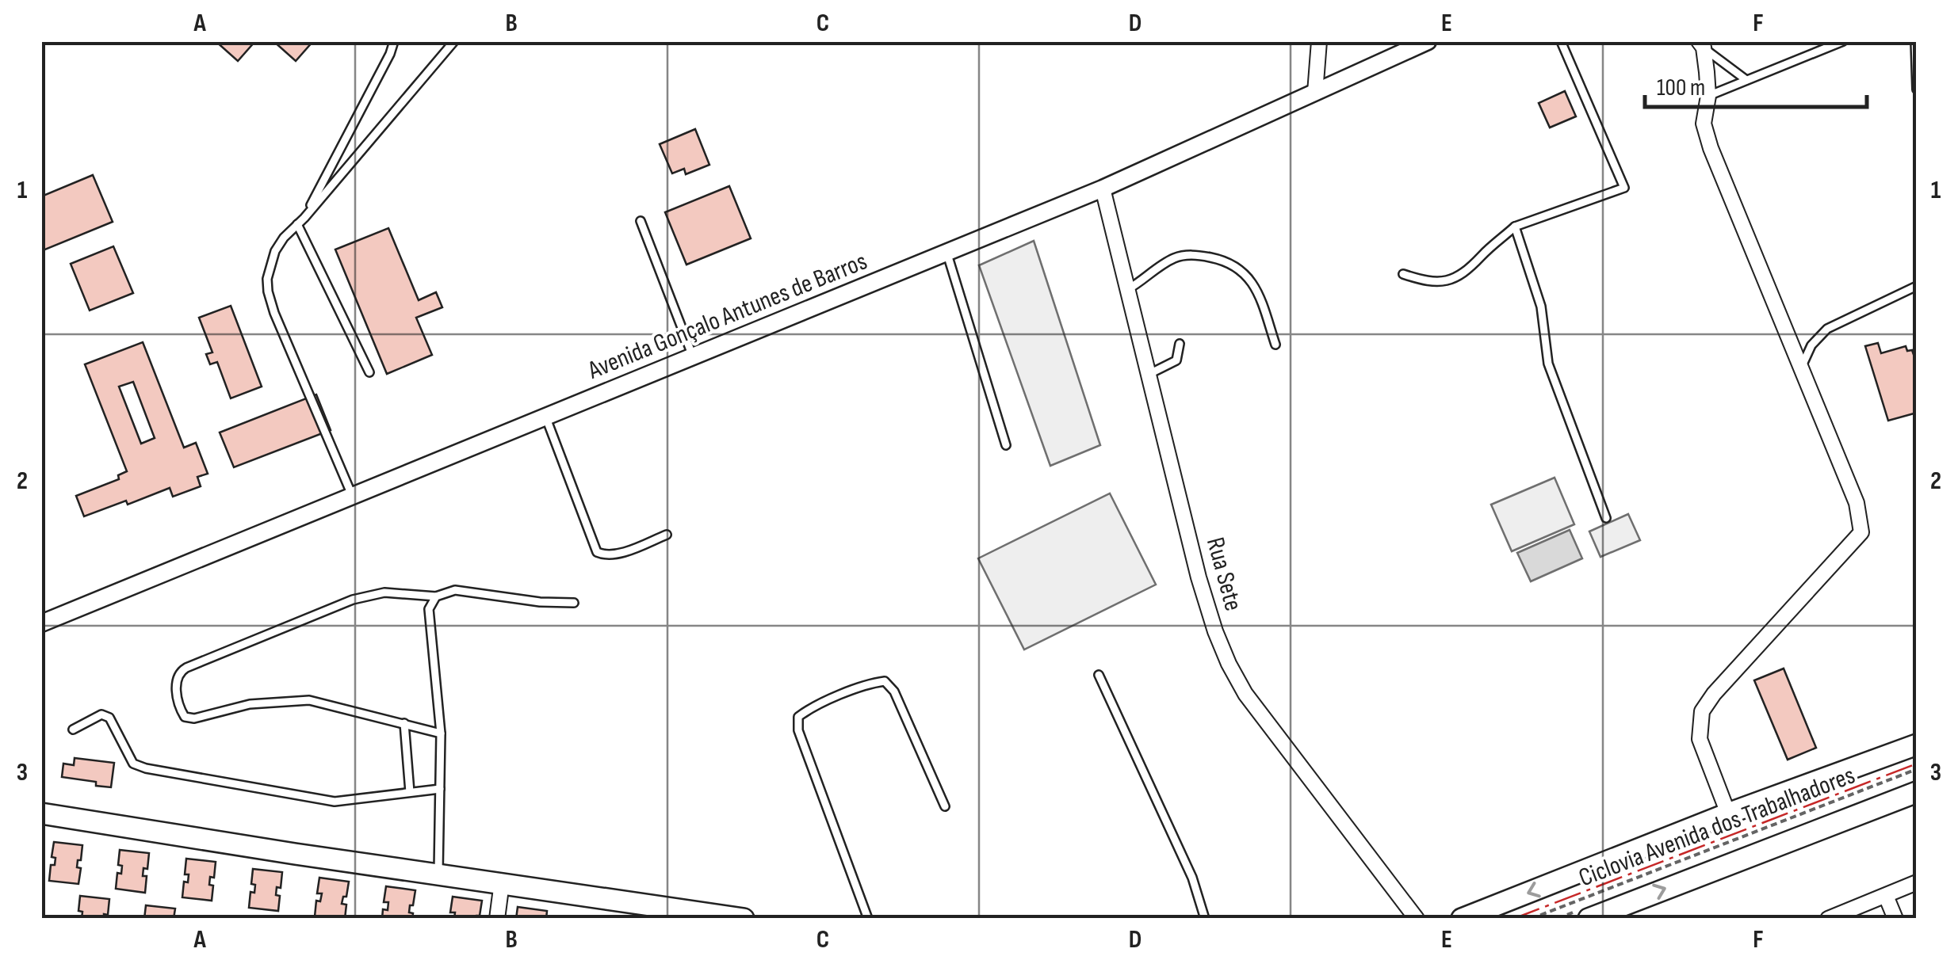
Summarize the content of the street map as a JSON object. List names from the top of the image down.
{
  "streets": {
    "street": ["Avenida Gonçalo Antunes de Barros", "Rua Sete"],
    "path": ["Ciclovia Avenida dos Trabalhadores"]
  },
  "crossings": [
    ["Avenida Gonçalo Antunes de Barros", "Rua Sete"]
  ],
  "scale_bar": "100 m",
  "grid": {
    "columns": [
      "A",
      "B",
      "C",
      "D",
      "E",
      "F"
    ],
    "rows": ["1", "2", "3"]
  }
}
